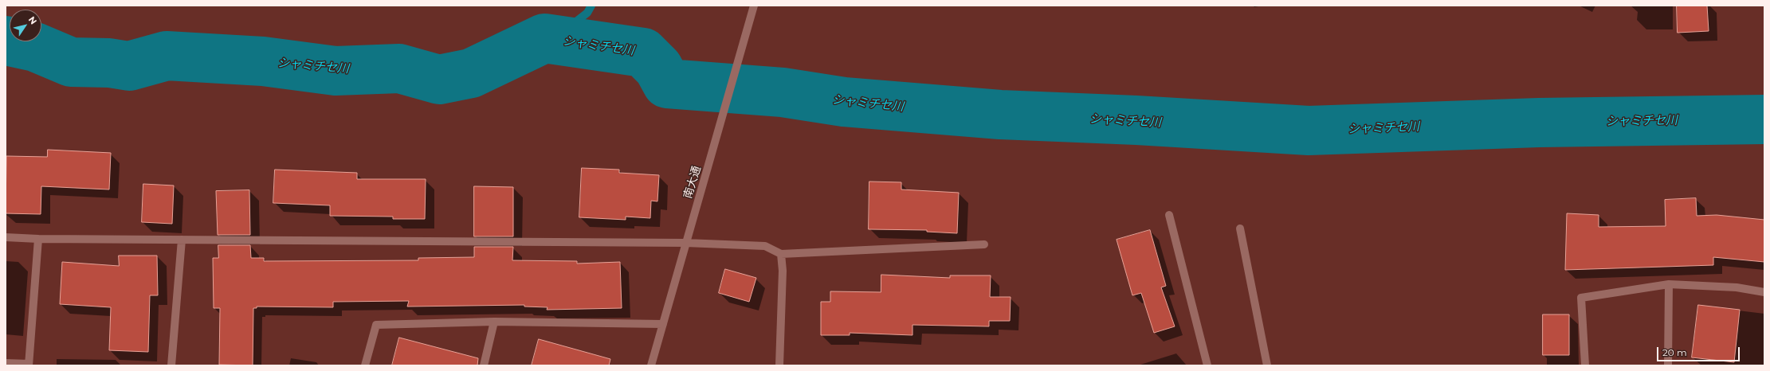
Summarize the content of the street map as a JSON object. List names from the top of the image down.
{
  "streets": {
    "street": ["南大通"]
  },
  "water": ["シャミチセ川"],
  "scale_bar": "20 m",
  "north": "top right"
}
